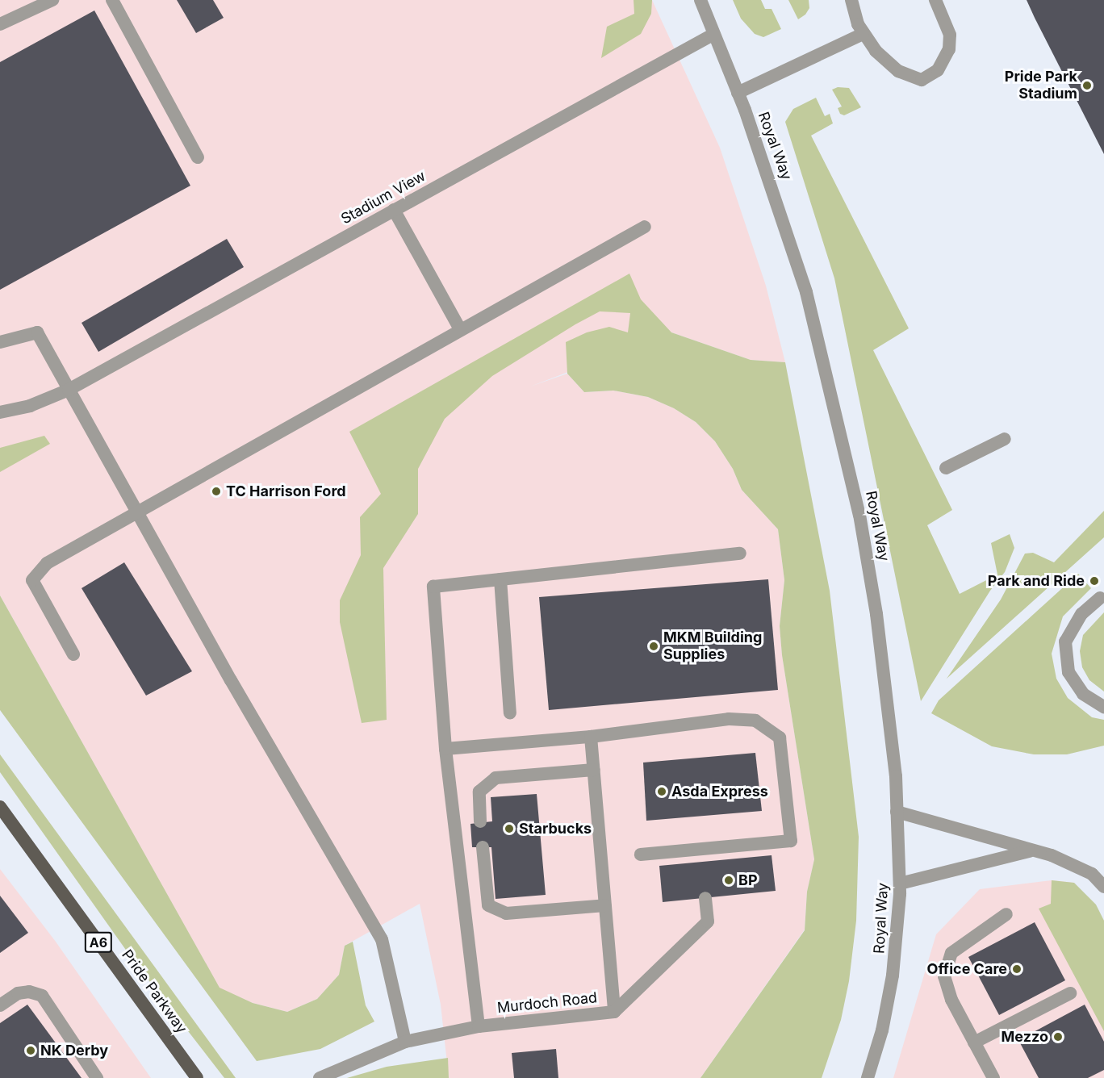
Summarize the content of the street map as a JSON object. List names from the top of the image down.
{
  "streets": {
    "main road": ["A6", "Pride Parkway"],
    "street": ["Royal Way", "Stadium View", "Murdoch Road"]
  },
  "crossings": [
    ["Royal Way", "Stadium View"]
  ],
  "places": [
    "Pride Park Stadium",
    "TC Harrison Ford",
    "Park and Ride",
    "MKM Building Supplies",
    "Asda Express",
    "Starbucks",
    "BP",
    "Office Care",
    "Mezzo",
    "NK Derby"
  ]
}
